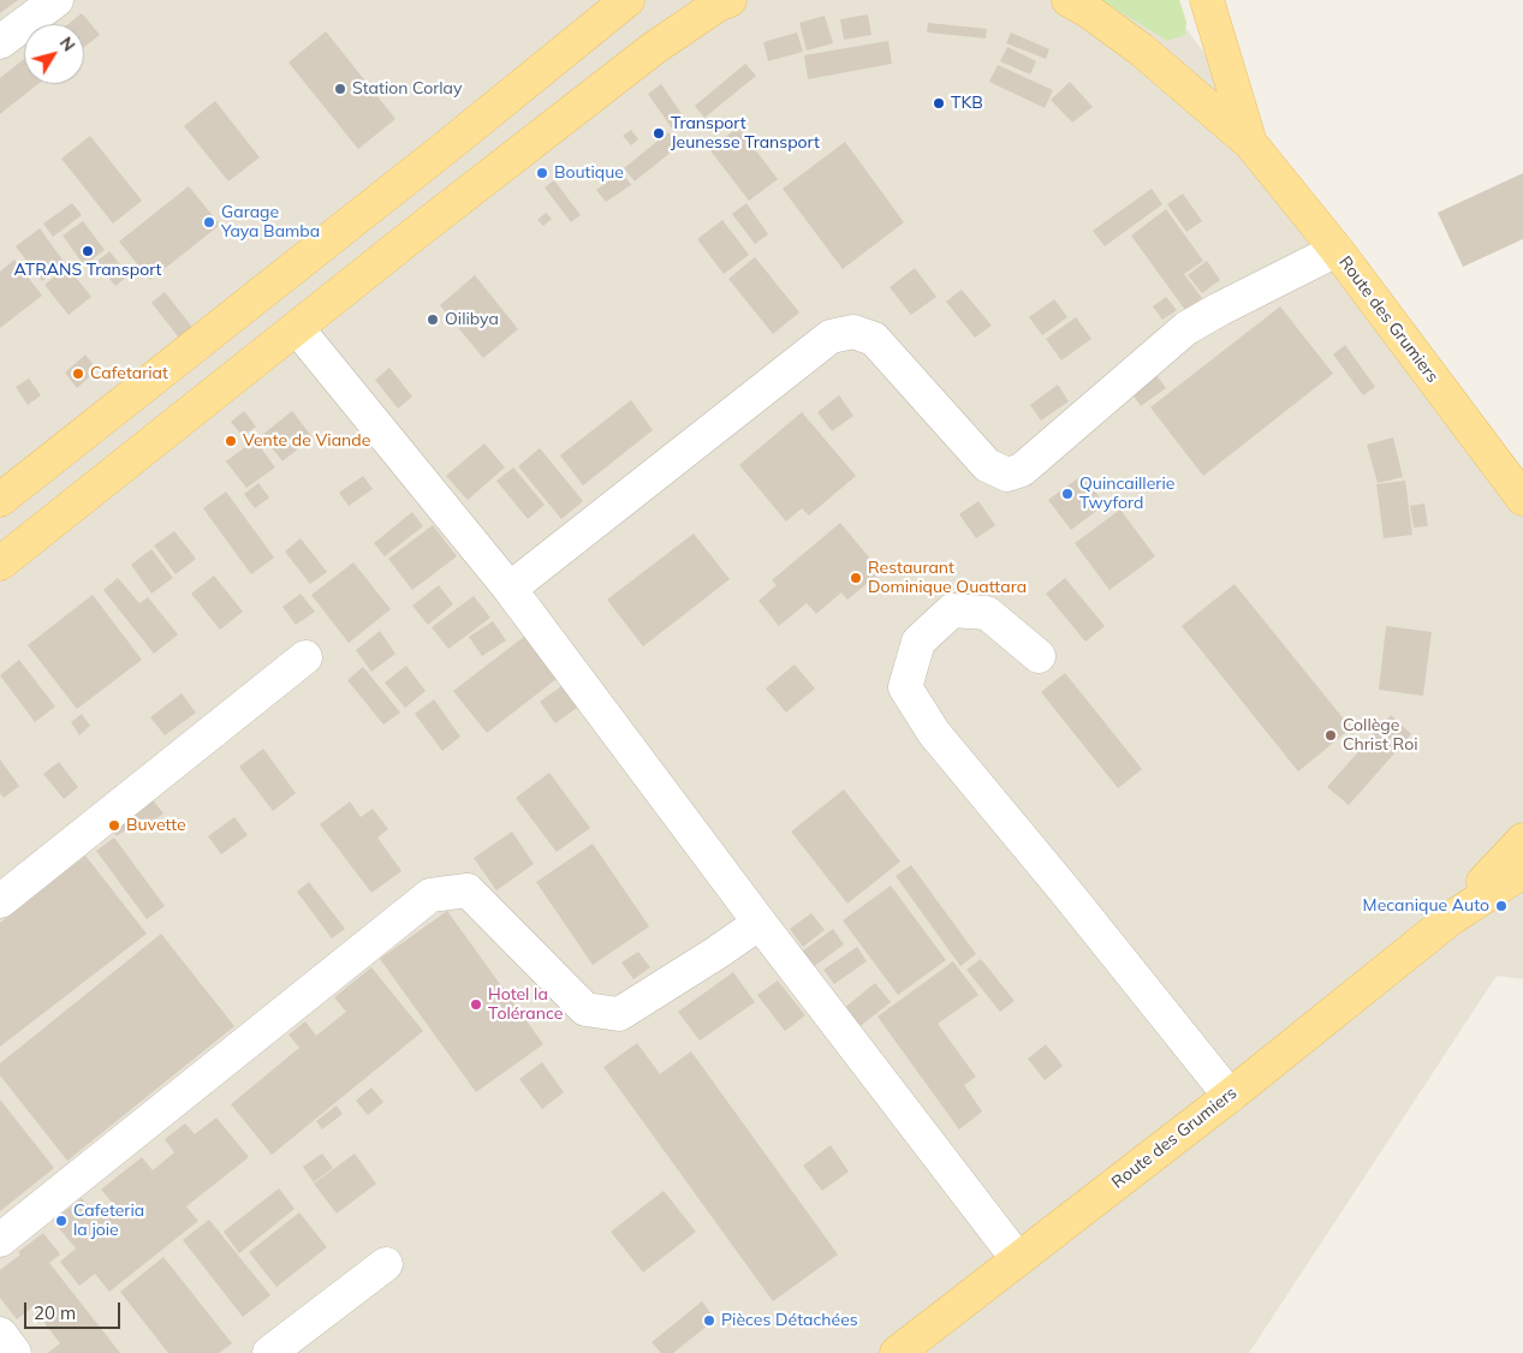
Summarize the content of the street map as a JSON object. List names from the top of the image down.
{
  "streets": {
    "main road": ["Route des Grumiers"]
  },
  "places": [
    "Station Corlay",
    "TKB",
    "Transport Jeunesse Transport",
    "Boutique",
    "Garage Yaya Bamba",
    "ATRANS Transport",
    "Oilibya",
    "Cafetariat",
    "Vente de Viande",
    "Quincaillerie Twyford",
    "Restaurant Dominique Ouattara",
    "Collège Christ Roi",
    "Buvette",
    "Mecanique Auto",
    "Hotel la Tolérance",
    "Cafeteria la joie",
    "Pièces Détachées"
  ],
  "scale_bar": "20 m",
  "north": "top right"
}
